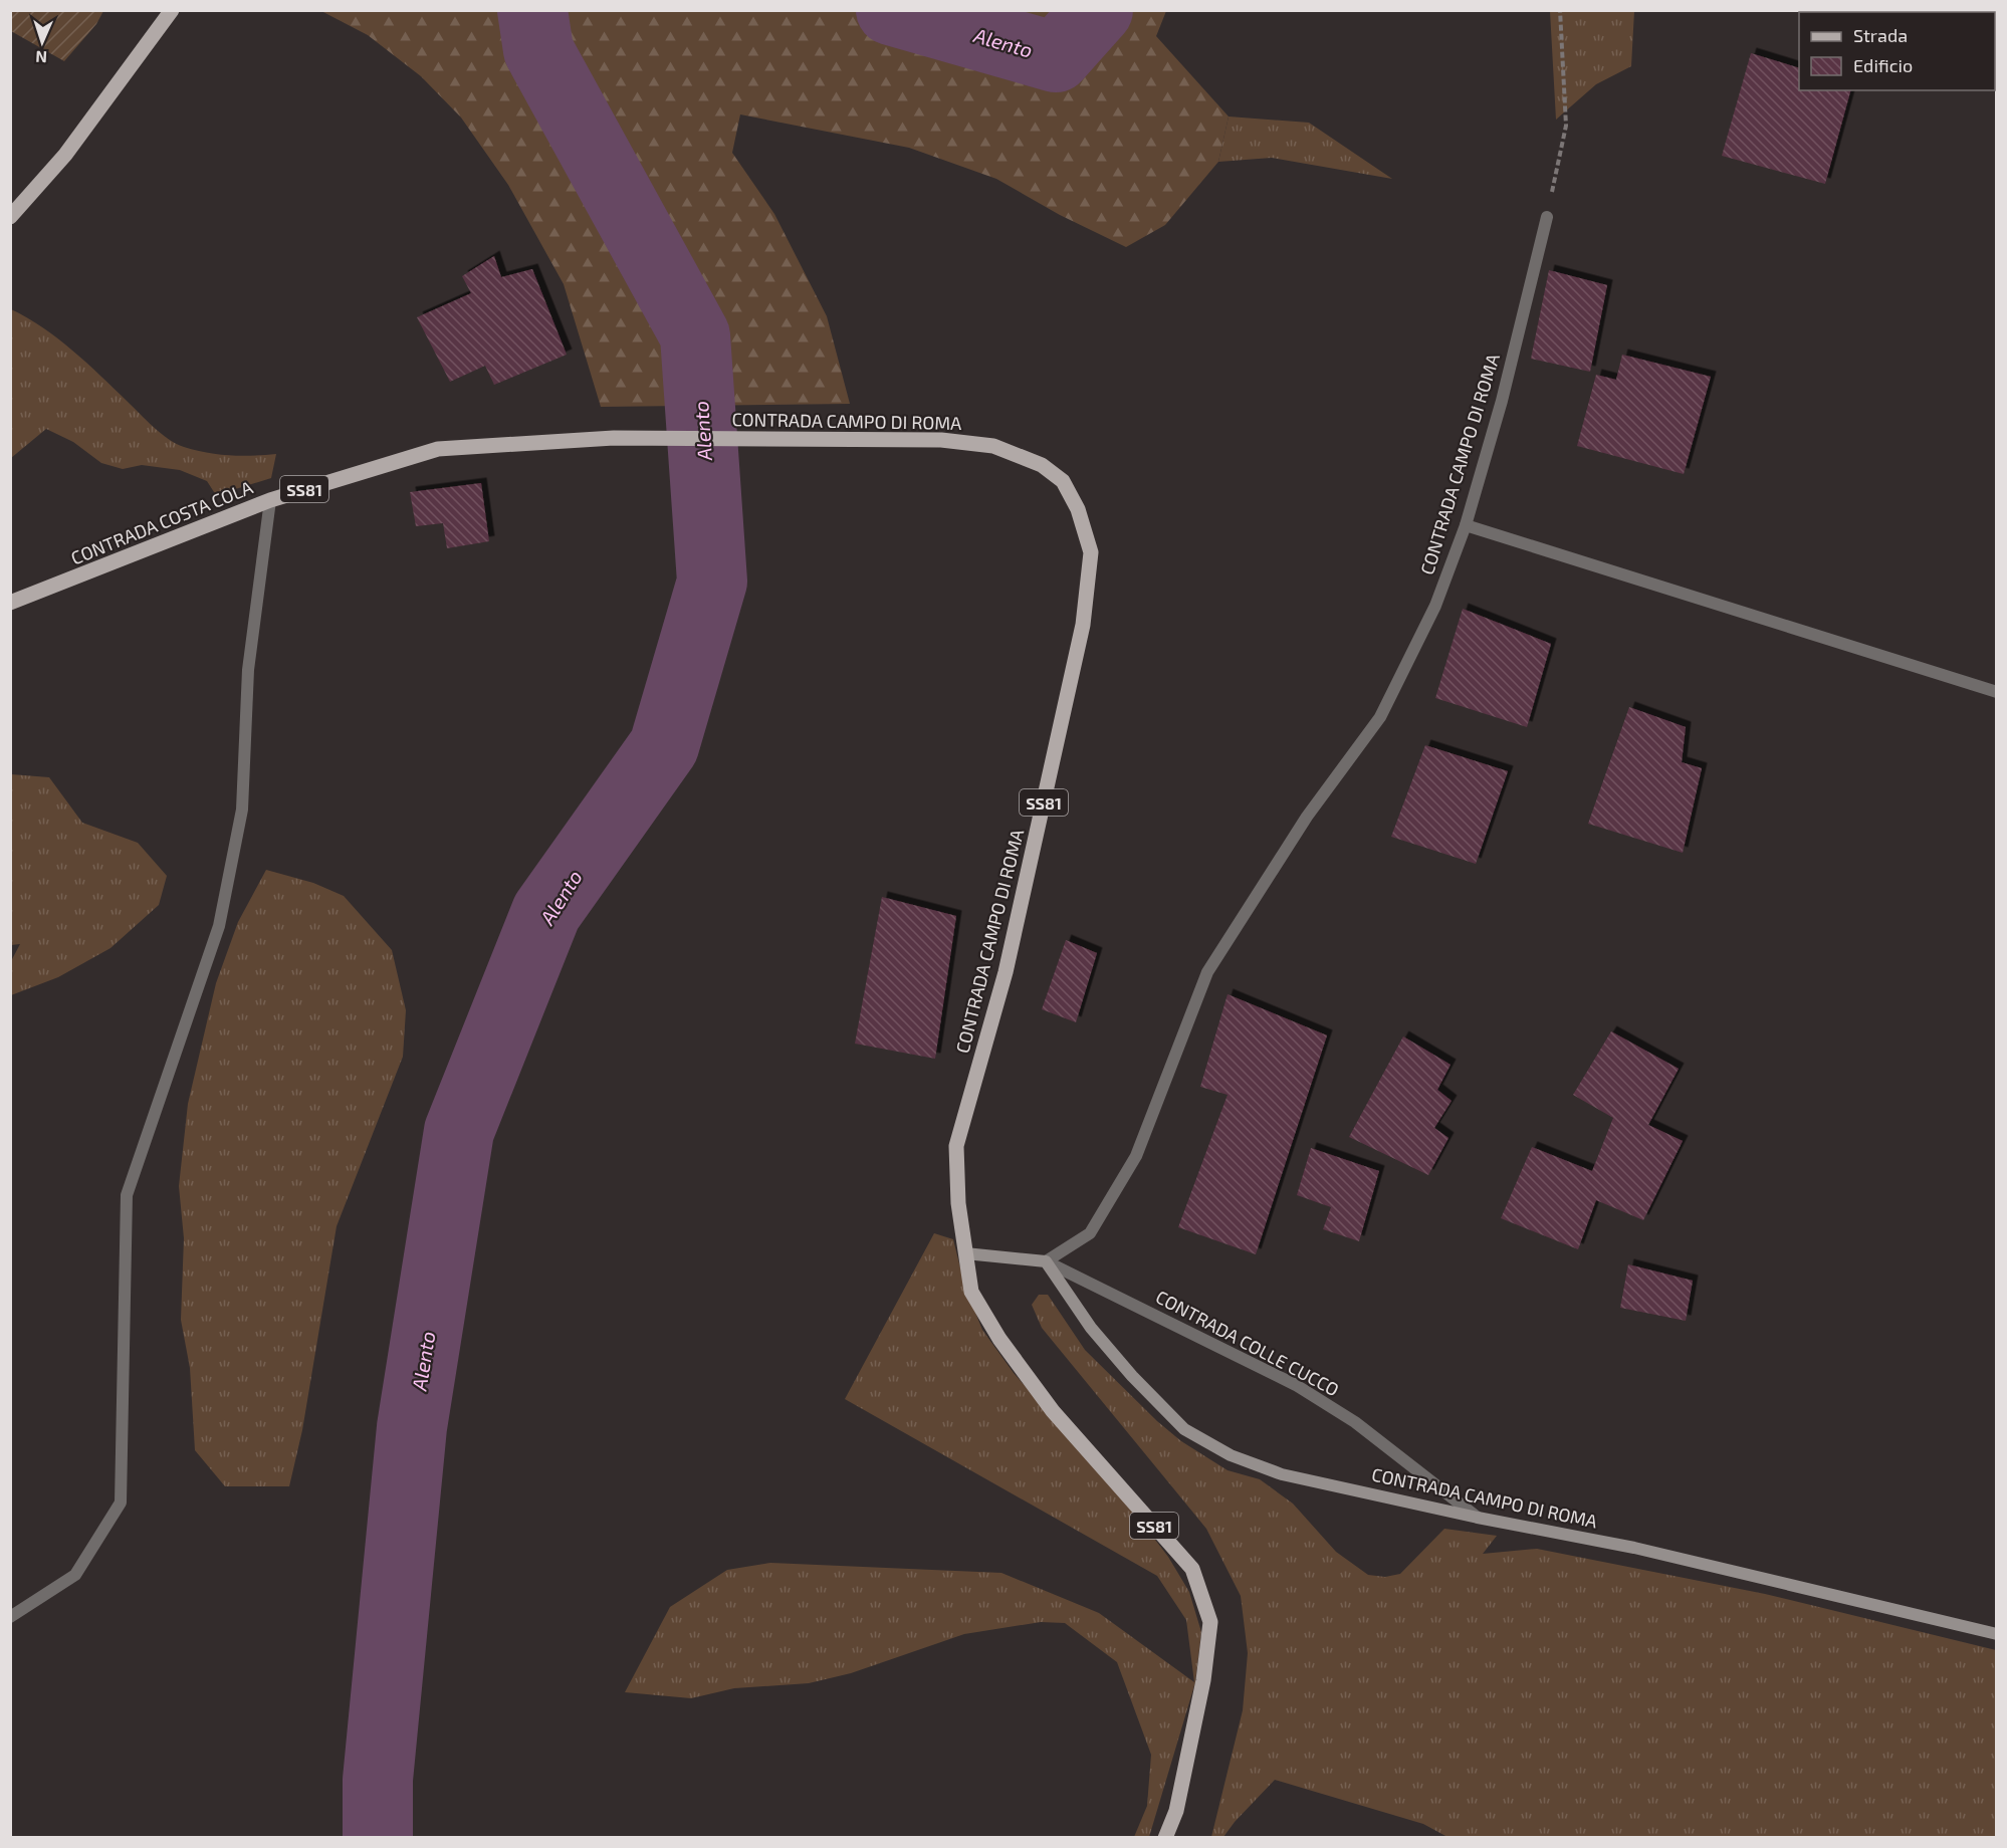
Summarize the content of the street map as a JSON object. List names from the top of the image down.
{
  "streets": {
    "main road": ["CONTRADA CAMPO DI ROMA", "SS81", "CONTRADA COSTA COLA"],
    "street": ["CONTRADA COLLE CUCCO"]
  },
  "crossings": [
    ["CONTRADA CAMPO DI ROMA", "SS81"],
    ["CONTRADA CAMPO DI ROMA", "CONTRADA COSTA COLA"],
    ["CONTRADA CAMPO DI ROMA", "CONTRADA COLLE CUCCO"]
  ],
  "water": ["Alento"],
  "legend": ["Strada", "Edificio"],
  "north": "bottom"
}
